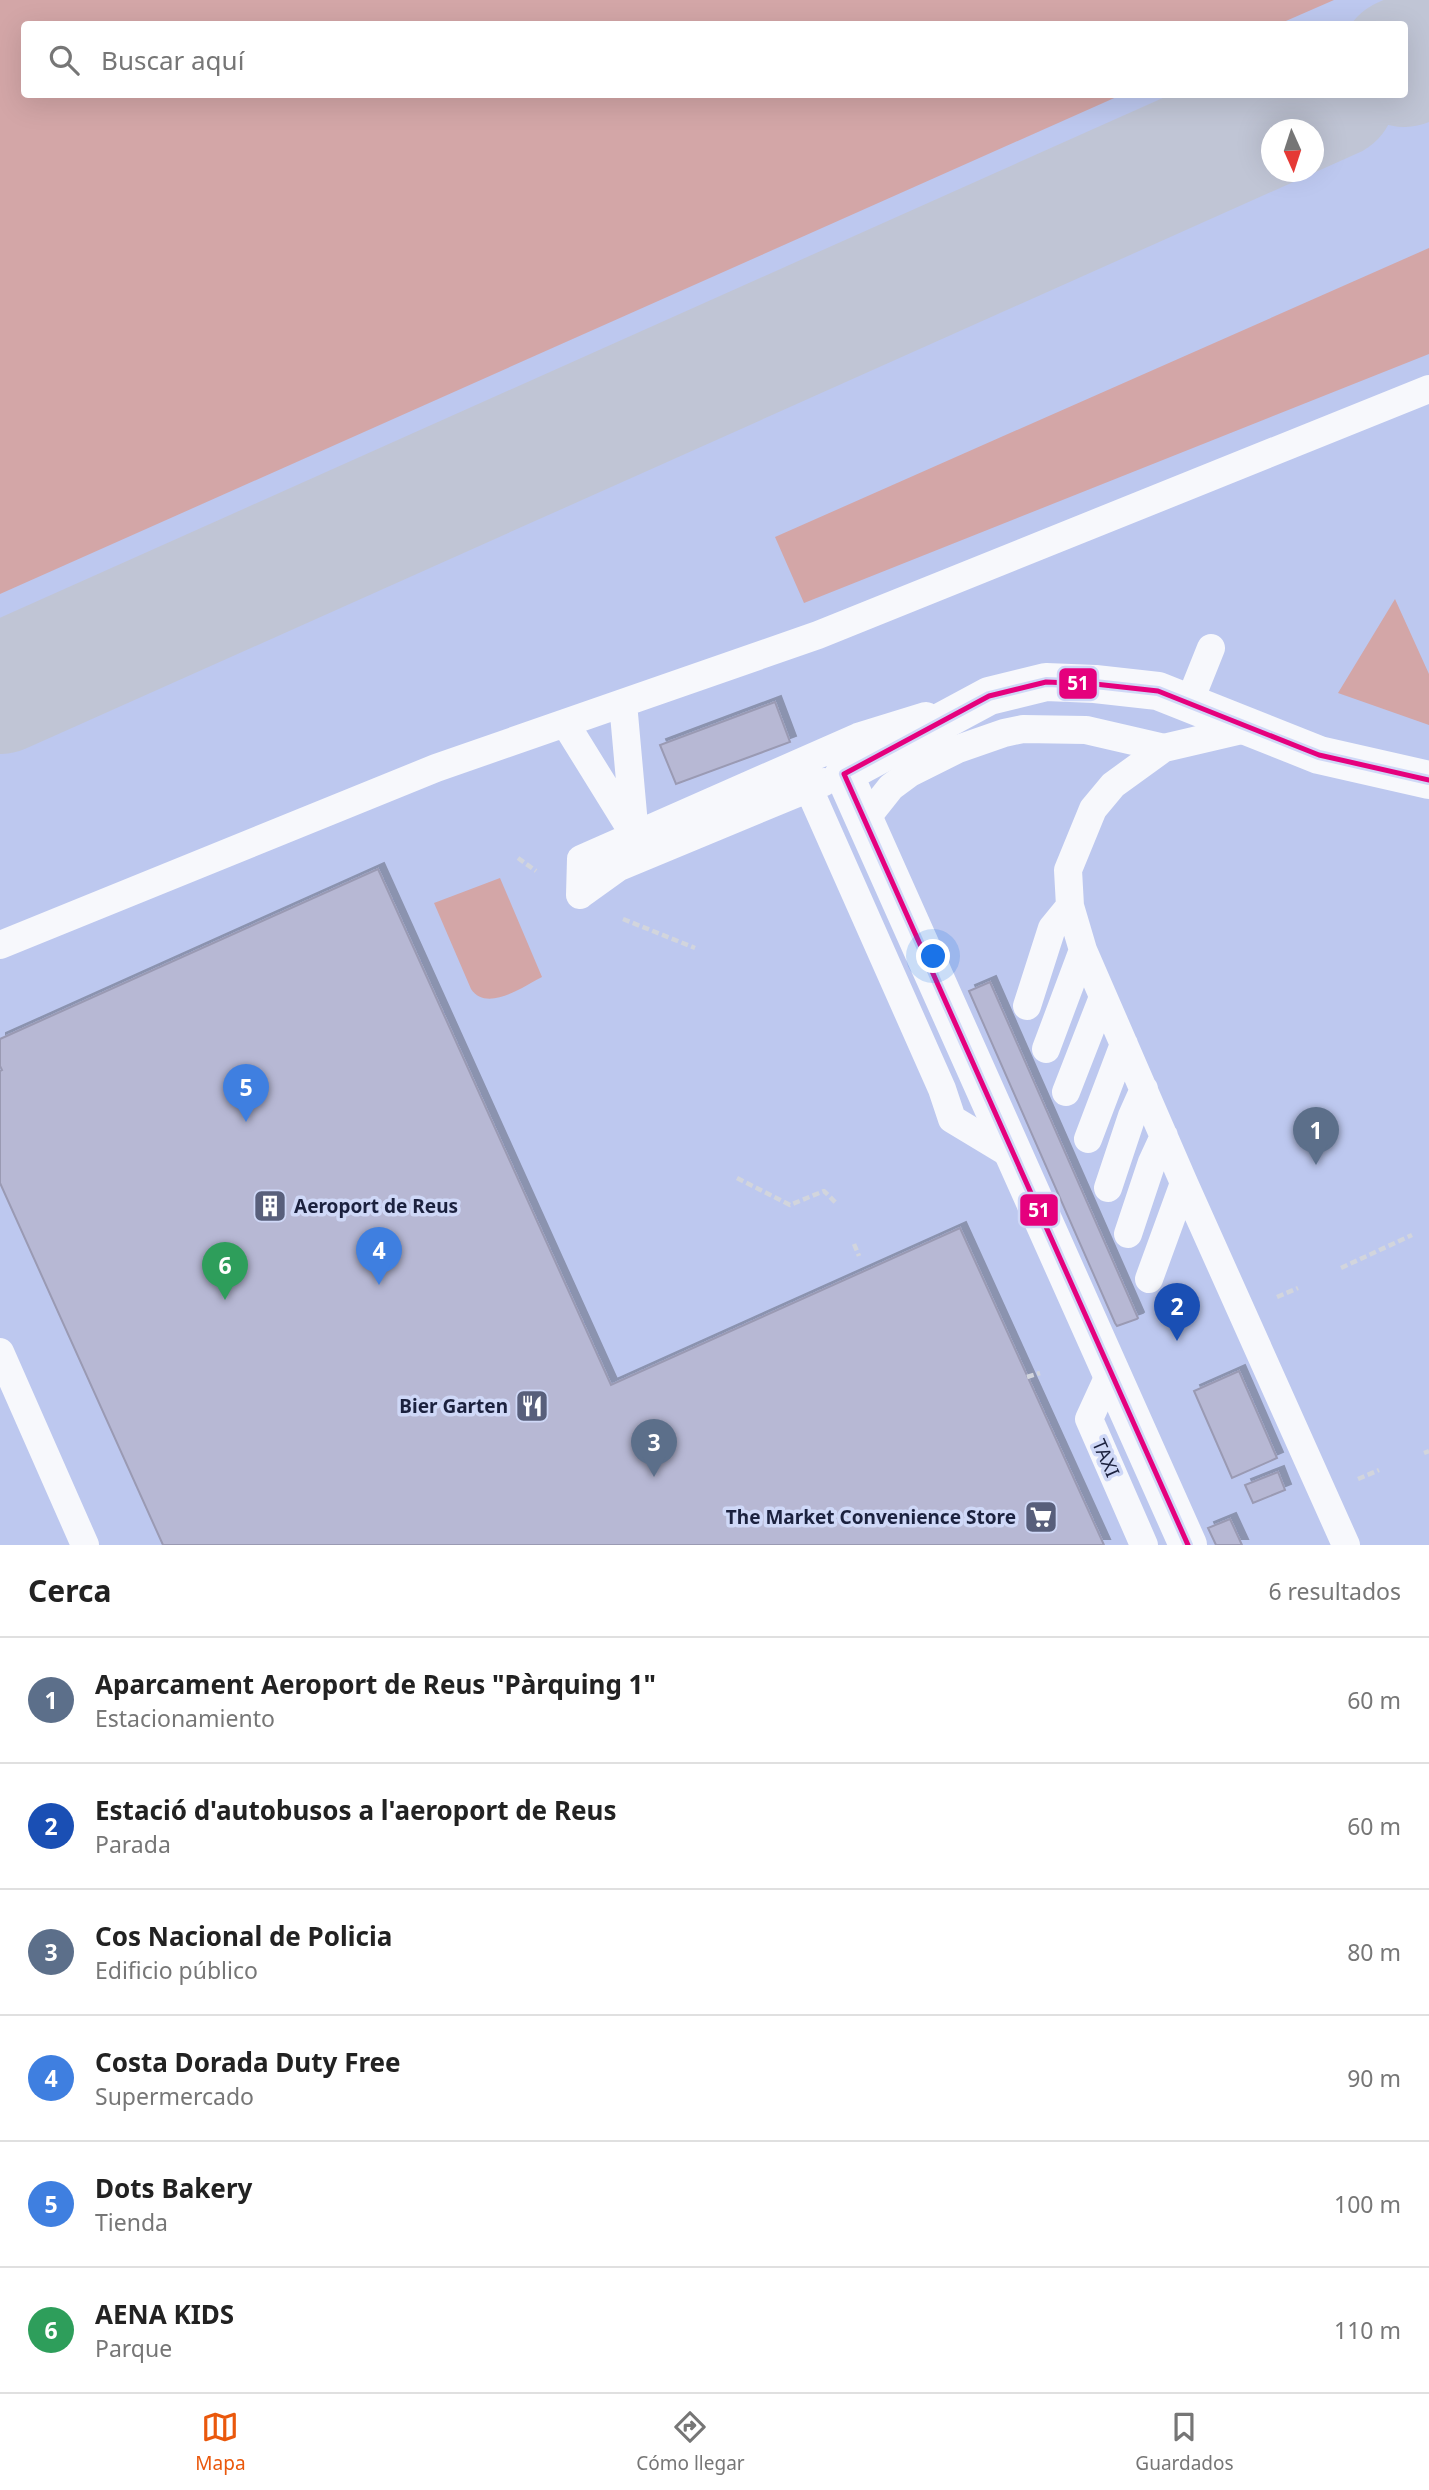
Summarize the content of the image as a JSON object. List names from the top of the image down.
{
  "streets": {
    "lane": ["TAXI"]
  },
  "places": {
    "building": ["Aeroport de Reus"],
    "restaurant": ["Bier Garten"],
    "supermarket": ["The Market Convenience Store"]
  },
  "lines": ["transit line 51"],
  "north": "bottom",
  "page": {
    "search": "Buscar aquí",
    "pins": [
      "5",
      "1",
      "4",
      "6",
      "2",
      "3"
    ],
    "heading": ["Cerca", "6 resultados"],
    "list": [
      {
        "mark": "1",
        "name": "Aparcament Aeroport de Reus \"Pàrquing 1\"",
        "note": "Estacionamiento",
        "value": "60 m"
      },
      {
        "mark": "2",
        "name": "Estació d'autobusos a l'aeroport de Reus",
        "note": "Parada",
        "value": "60 m"
      },
      {
        "mark": "3",
        "name": "Cos Nacional de Policia",
        "note": "Edificio público",
        "value": "80 m"
      },
      {
        "mark": "4",
        "name": "Costa Dorada Duty Free",
        "note": "Supermercado",
        "value": "90 m"
      },
      {
        "mark": "5",
        "name": "Dots Bakery",
        "note": "Tienda",
        "value": "100 m"
      },
      {
        "mark": "6",
        "name": "AENA KIDS",
        "note": "Parque",
        "value": "110 m"
      }
    ],
    "nav": ["Mapa", "Cómo llegar", "Guardados"]
  }
}
